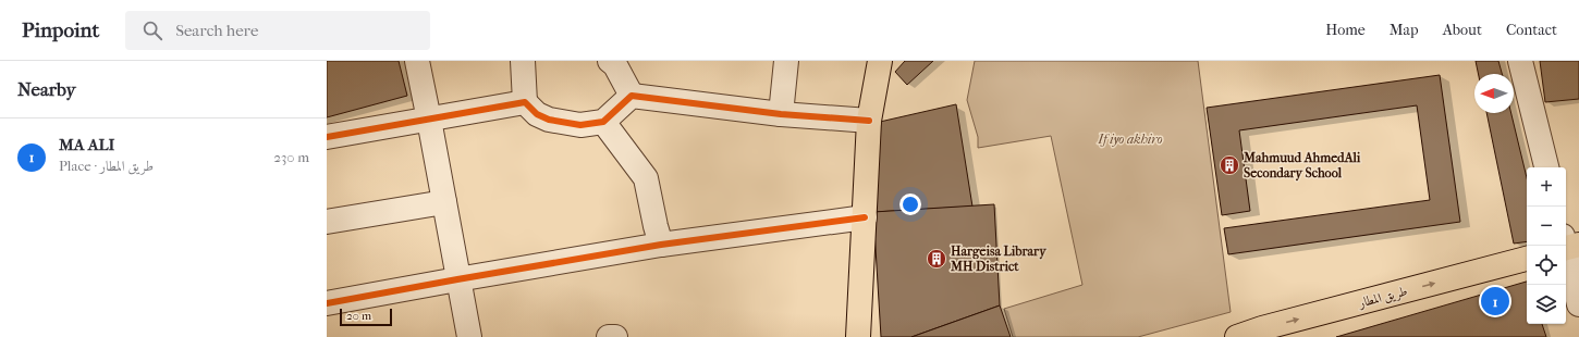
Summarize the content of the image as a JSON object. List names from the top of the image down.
{
  "streets": {
    "main road": ["طريق المطار"]
  },
  "one_way": ["طريق المطار"],
  "parks": ["If iyo akhiro"],
  "places": {
    "building": ["Mahmuud AhmedAli Secondary School", "Hargeisa Library MH District"]
  },
  "scale_bar": "20 m",
  "north": "left",
  "page": {
    "header": "Pinpoint",
    "search": "Search here",
    "nav": [
      "Home",
      "Map",
      "About",
      "Contact"
    ],
    "heading": "Nearby",
    "list": [
      {
        "mark": "1",
        "name": "MA ALI",
        "note": "Place · طريق المطار",
        "value": "230 m"
      }
    ],
    "map_buttons": ["+", "−"],
    "pins": "1",
    "scale": "20 m"
  }
}
